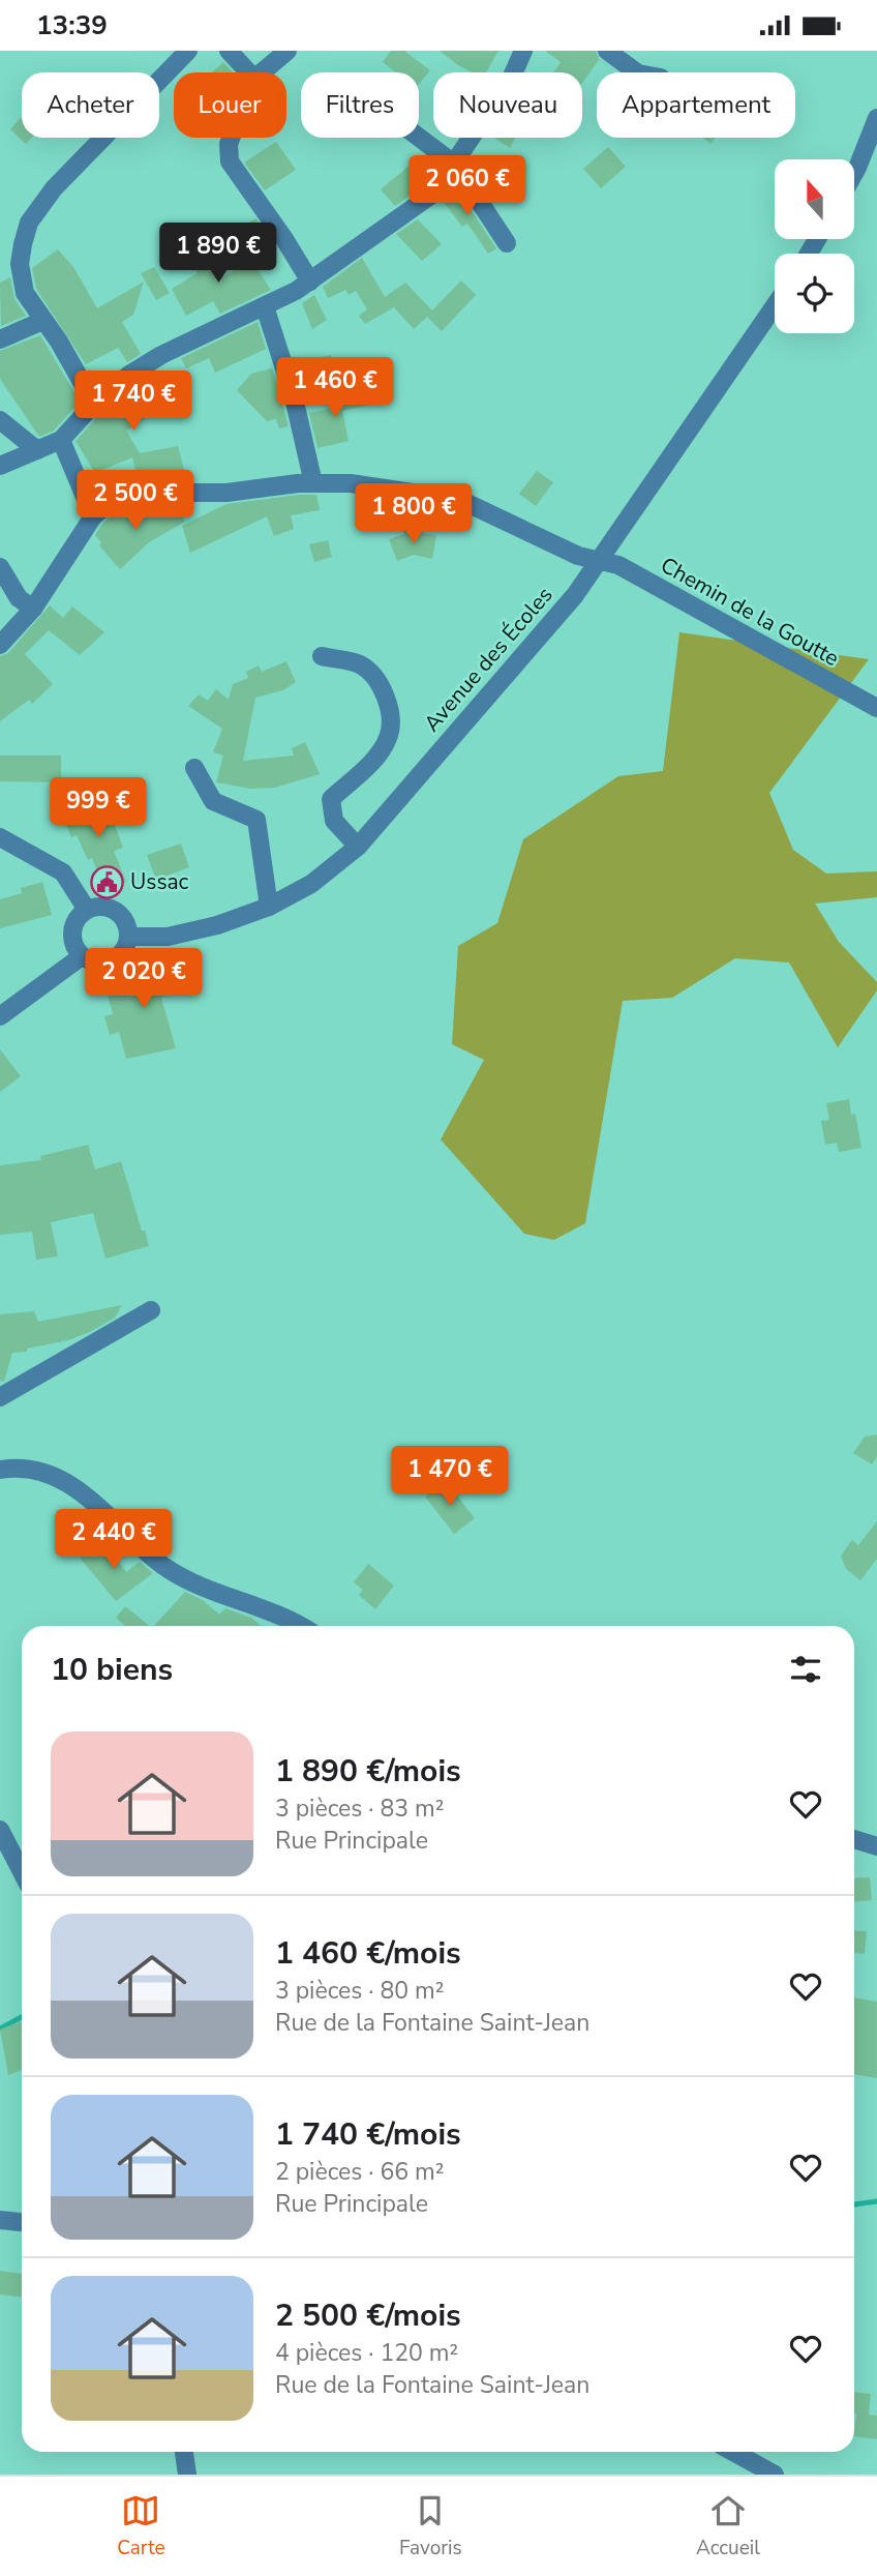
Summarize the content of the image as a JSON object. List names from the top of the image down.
{
  "streets": {
    "street": ["Chemin de la Goutte", "Avenue des Écoles"]
  },
  "crossings": [
    ["Chemin de la Goutte", "Avenue des Écoles"]
  ],
  "places": {
    "public building": ["Ussac"]
  },
  "north": "top",
  "page": {
    "status": "13:39",
    "chip": [
      "Acheter",
      "Louer",
      "Filtres",
      "Nouveau",
      "Appartement"
    ],
    "price": [
      "2 060 €",
      "1 890 €",
      "1 460 €",
      "1 740 €",
      "2 500 €",
      "1 800 €",
      "999 €",
      "2 020 €",
      "1 470 €",
      "2 440 €"
    ],
    "heading": "10 biens",
    "list": [
      {
        "name": "1 890 €/mois",
        "note": "3 pièces · 83 m² · Rue Principale"
      },
      {
        "name": "1 460 €/mois",
        "note": "3 pièces · 80 m² · Rue de la Fontaine Saint-Jean"
      },
      {
        "name": "1 740 €/mois",
        "note": "2 pièces · 66 m² · Rue Principale"
      },
      {
        "name": "2 500 €/mois",
        "note": "4 pièces · 120 m² · Rue de la Fontaine Saint-Jean"
      }
    ],
    "tabs": ["Carte", "Favoris", "Accueil"]
  }
}
